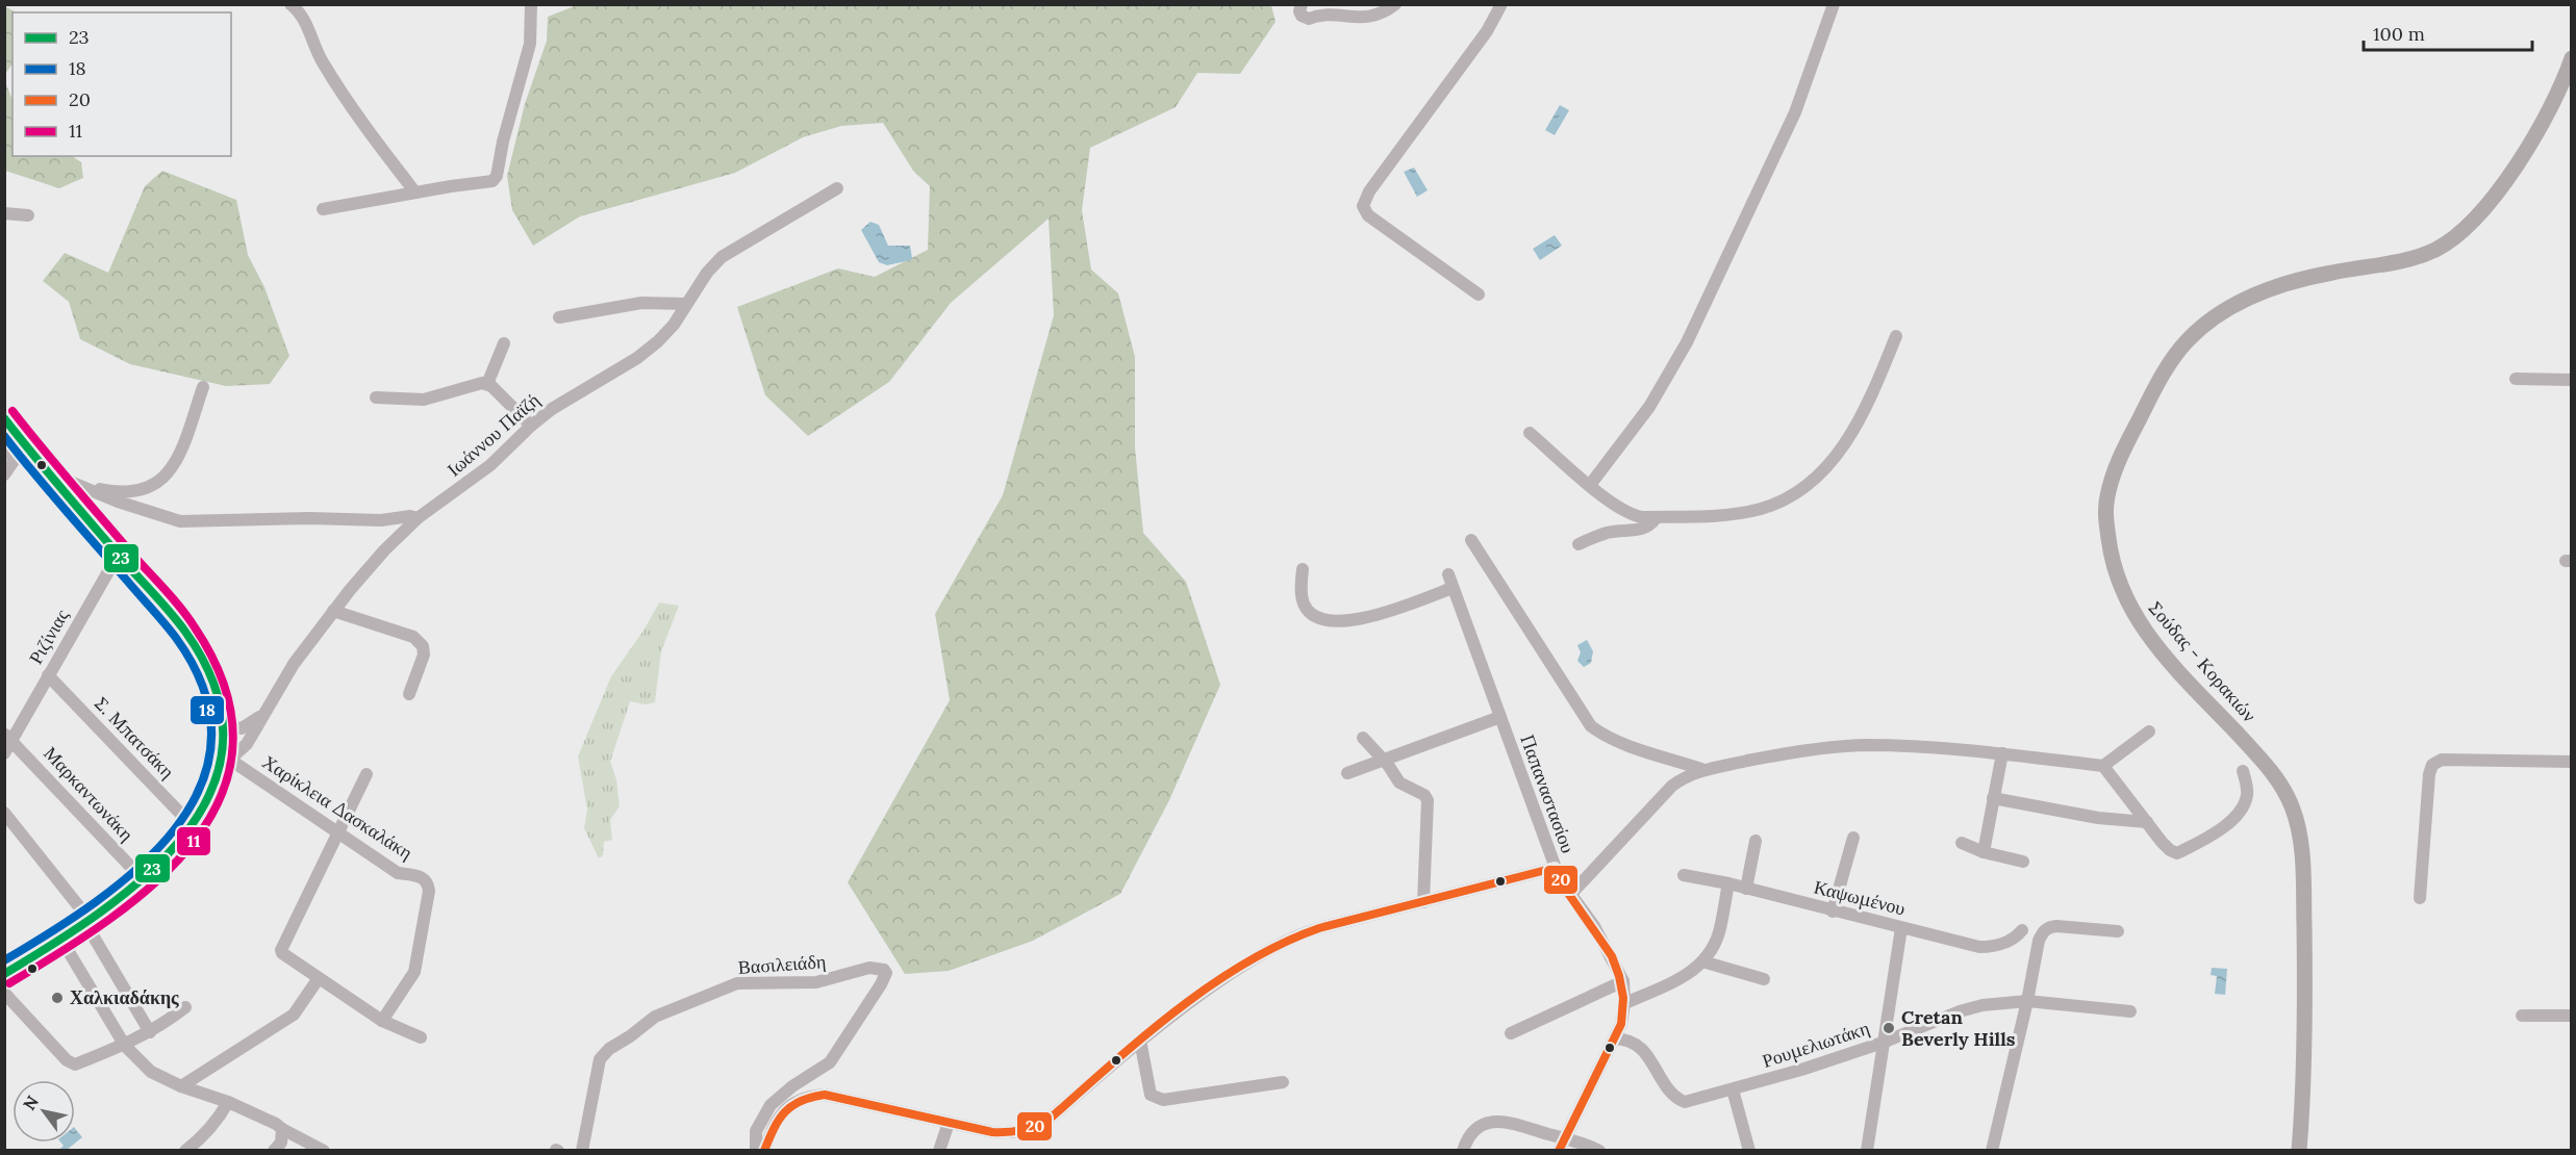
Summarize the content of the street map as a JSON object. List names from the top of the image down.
{
  "streets": {
    "main road": ["Σούδας - Κορακιών"],
    "street": [
      "Ιωάννου Παϊζή",
      "Ριζίνιας",
      "Σ. Μπατσάκη",
      "Μαρκαντωνάκη",
      "Παπαναστασίου",
      "Χαρίκλεια Δασκαλάκη",
      "Καψωμένου",
      "Βασιλειάδη",
      "Ρουμελιωτάκη"
    ]
  },
  "crossings": [
    ["Ιωάννου Παϊζή", "Χαρίκλεια Δασκαλάκη"],
    ["Ριζίνιας", "Σ. Μπατσάκη"],
    ["Ριζίνιας", "Μαρκαντωνάκη"],
    ["Παπαναστασίου", "Ρουμελιωτάκη"]
  ],
  "places": ["Χαλκιαδάκης", "Cretan Beverly Hills"],
  "lines": [
    "transit line 11",
    "transit line 23",
    "transit line 18",
    "transit line 20"
  ],
  "legend": [
    "23",
    "18",
    "20",
    "11"
  ],
  "scale_bar": "100 m",
  "north": "top left"
}
